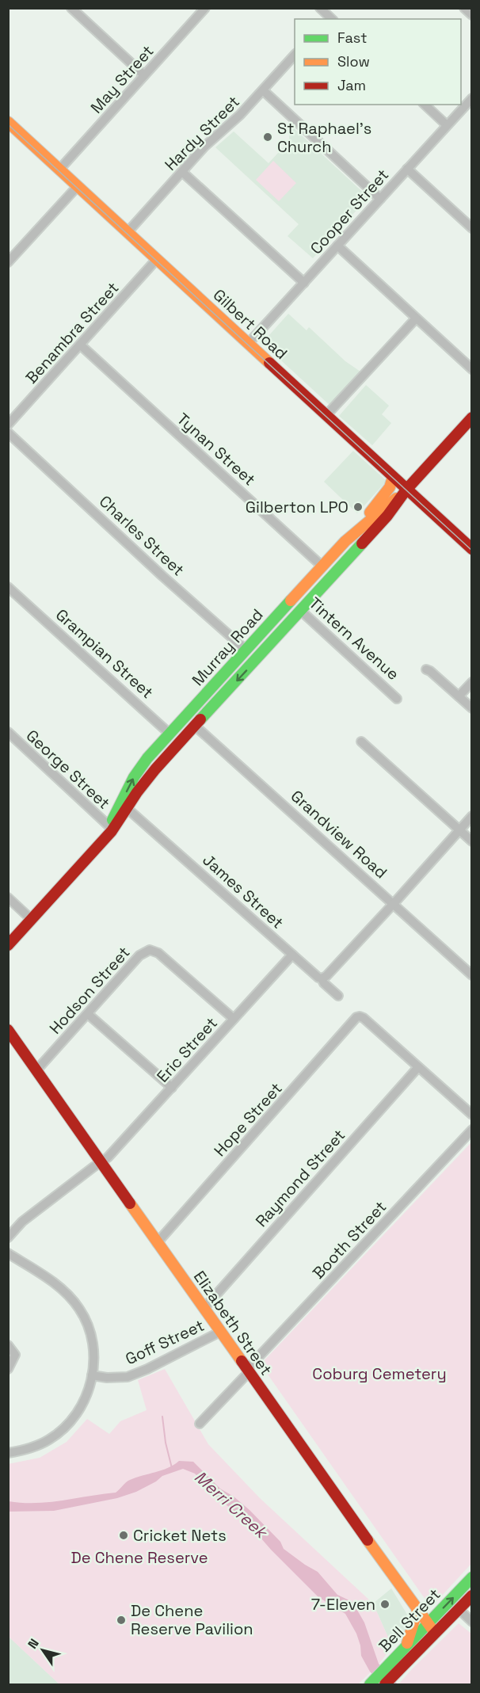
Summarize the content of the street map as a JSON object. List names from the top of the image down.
{
  "streets": {
    "main road": [
      "Gilbert Road",
      "Tynan Street",
      "Charles Street",
      "Tintern Avenue",
      "Murray Road",
      "Grampian Street",
      "Grandview Road",
      "Elizabeth Street",
      "Bell Street"
    ],
    "street": [
      "May Street",
      "Hardy Street",
      "Cooper Street",
      "Benambra Street",
      "George Street",
      "James Street",
      "Hodson Street",
      "Eric Street",
      "Hope Street",
      "Raymond Street",
      "Booth Street",
      "Goff Street"
    ]
  },
  "crossings": [
    ["May Street", "Gilbert Road"],
    ["Hardy Street", "Gilbert Road"],
    ["Cooper Street", "Gilbert Road"],
    ["Gilbert Road", "Benambra Street"],
    ["Gilbert Road", "Murray Road"],
    ["Benambra Street", "Tynan Street"],
    ["Tynan Street", "Murray Road"],
    ["Charles Street", "Murray Road"],
    ["Tintern Avenue", "Murray Road"],
    ["Murray Road", "Grampian Street"],
    ["Murray Road", "George Street"],
    ["Murray Road", "Grandview Road"],
    ["Murray Road", "James Street"],
    ["James Street", "Eric Street"],
    ["Hodson Street", "Eric Street"],
    ["Hodson Street", "Elizabeth Street"],
    ["Eric Street", "Elizabeth Street"],
    ["Hope Street", "Raymond Street"],
    ["Hope Street", "Elizabeth Street"],
    ["Raymond Street", "Elizabeth Street"],
    ["Booth Street", "Elizabeth Street"],
    ["Elizabeth Street", "Goff Street"],
    ["Elizabeth Street", "Bell Street"]
  ],
  "water": ["Merri Creek"],
  "parks": ["Coburg Cemetery", "De Chene Reserve"],
  "places": [
    "St Raphael's Church",
    "Gilberton LPO",
    "Cricket Nets",
    "7-Eleven",
    "De Chene Reserve Pavilion"
  ],
  "legend": ["Fast", "Slow", "Jam"],
  "north": "top left"
}
